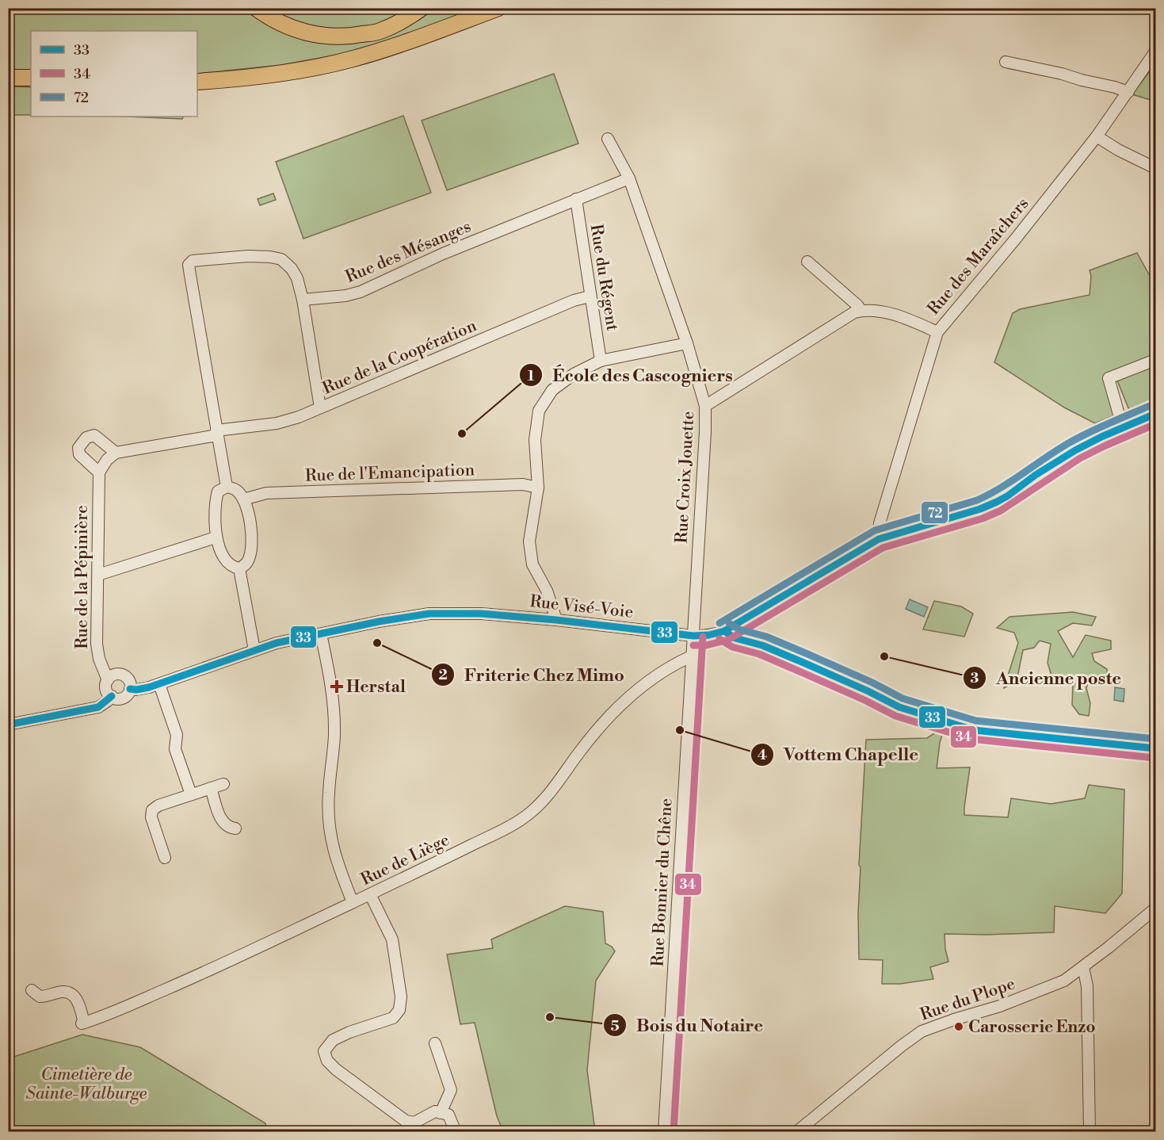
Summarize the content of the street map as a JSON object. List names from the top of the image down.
{
  "streets": {
    "street": [
      "Rue des Mésanges",
      "Rue des Maraîchers",
      "Rue du Régent",
      "Rue de la Coopération",
      "Rue de l'Emancipation",
      "Rue Croix Jouette",
      "Rue de la Pépinière",
      "Rue Visé-Voie",
      "Rue de Liège",
      "Rue Bonnier du Chêne",
      "Rue du Plope"
    ]
  },
  "crossings": [
    ["Rue des Mésanges", "Rue du Régent"],
    ["Rue des Mésanges", "Rue Croix Jouette"],
    ["Rue des Maraîchers", "Rue Visé-Voie"],
    ["Rue du Régent", "Rue de la Coopération"],
    ["Rue Croix Jouette", "Rue Visé-Voie"],
    ["Rue Croix Jouette", "Rue Bonnier du Chêne"],
    ["Rue de la Pépinière", "Rue Visé-Voie"],
    ["Rue Visé-Voie", "Rue Bonnier du Chêne"],
    ["Rue de Liège", "Rue Bonnier du Chêne"]
  ],
  "parks": ["Cimetière de Sainte-Walburge"],
  "places": {
    "other": [
      "École des Cascogniers",
      "Friterie Chez Mimo",
      "Ancienne poste",
      "Vottem Chapelle",
      "Bois du Notaire",
      "Carosserie Enzo"
    ],
    "health": ["Herstal"]
  },
  "lines": ["transit line 72", "transit line 33", "transit line 34"],
  "legend": ["33", "34", "72"]
}
